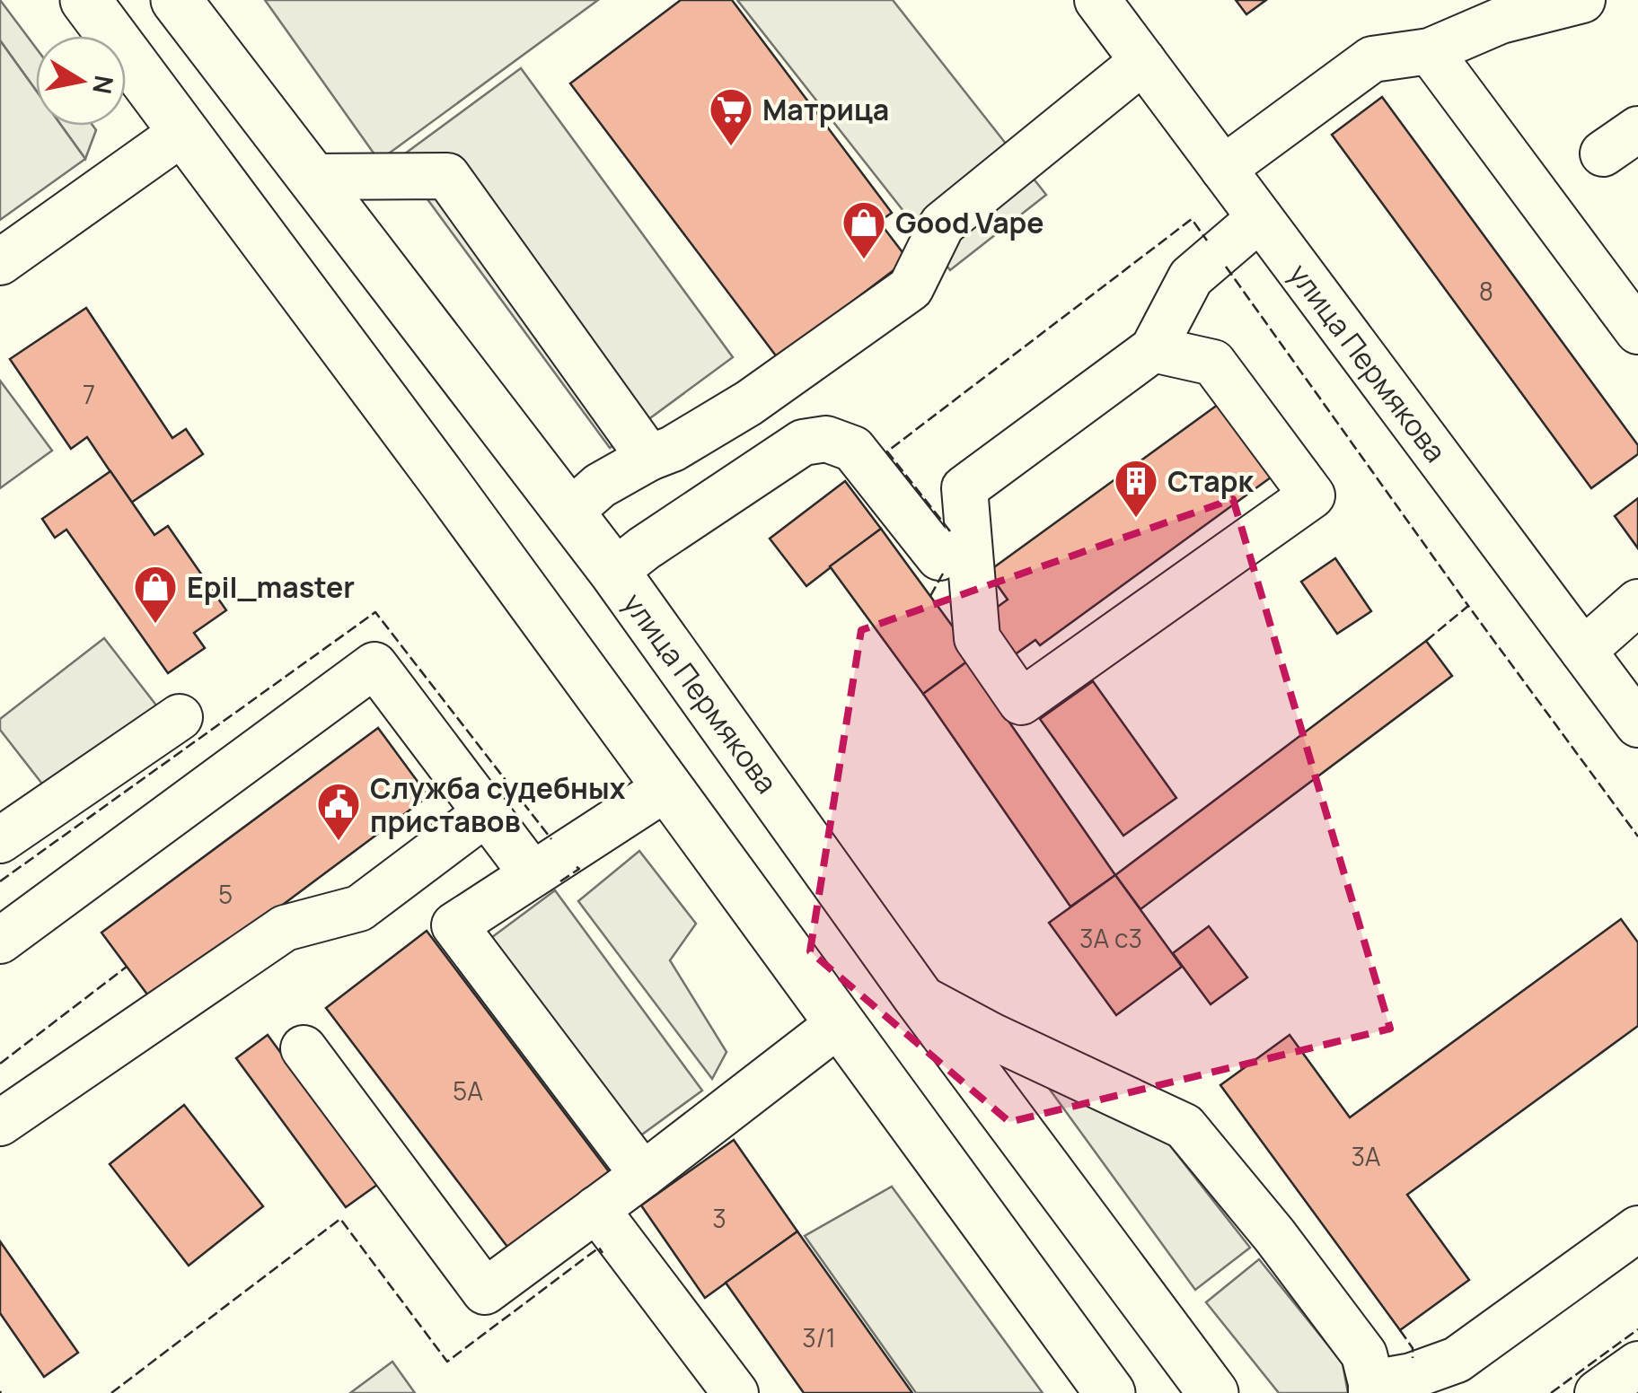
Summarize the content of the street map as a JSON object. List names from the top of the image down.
{
  "streets": {
    "main road": ["улица Пермякова"]
  },
  "places": {
    "supermarket": ["Матрица"],
    "shop": ["Good Vape", "Epil_master"],
    "building": ["Старк"],
    "public building": ["Служба судебных приставов"]
  },
  "house_numbers": [
    "8",
    "7",
    "5",
    "3А с3",
    "5А",
    "3А",
    "3",
    "3/1"
  ],
  "north": "right"
}
